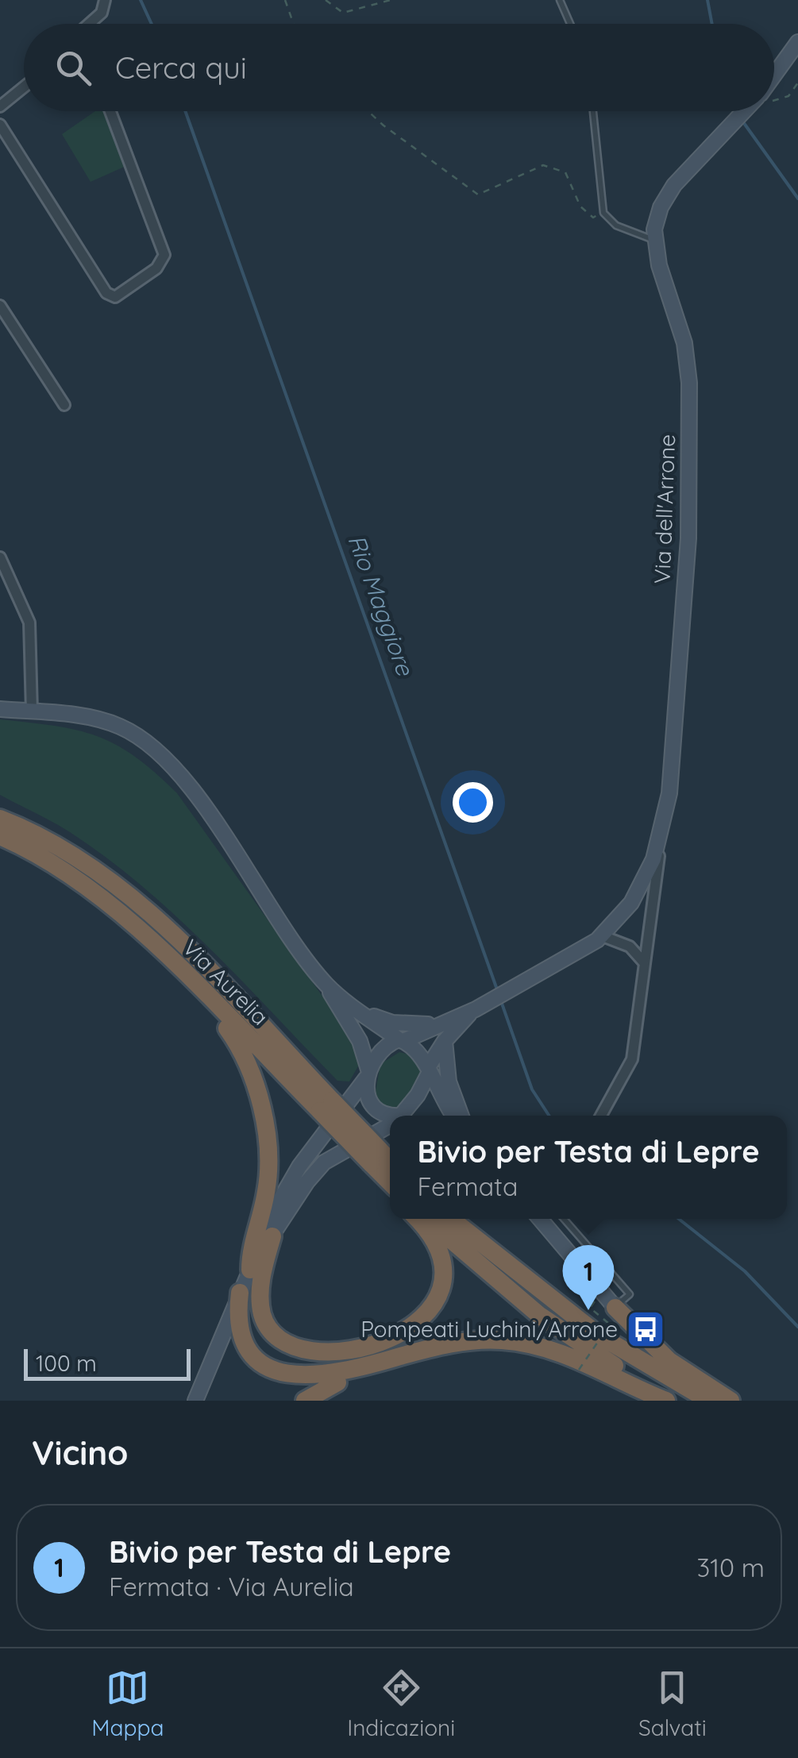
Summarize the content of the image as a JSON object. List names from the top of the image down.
{
  "streets": {
    "highway": ["Via Aurelia"],
    "street": ["Via dell'Arrone"]
  },
  "water": ["Rio Maggiore"],
  "places": {
    "bus stop": ["Pompeati Luchini/Arrone"]
  },
  "scale_bar": "100 m",
  "page": {
    "search": "Cerca qui",
    "popup": ["Bivio per Testa di Lepre", "Fermata"],
    "pins": "1",
    "scale": "100 m",
    "heading": "Vicino",
    "list": [
      {
        "mark": "1",
        "name": "Bivio per Testa di Lepre",
        "note": "Fermata · Via Aurelia",
        "value": "310 m"
      }
    ],
    "nav": ["Mappa", "Indicazioni", "Salvati"]
  }
}
